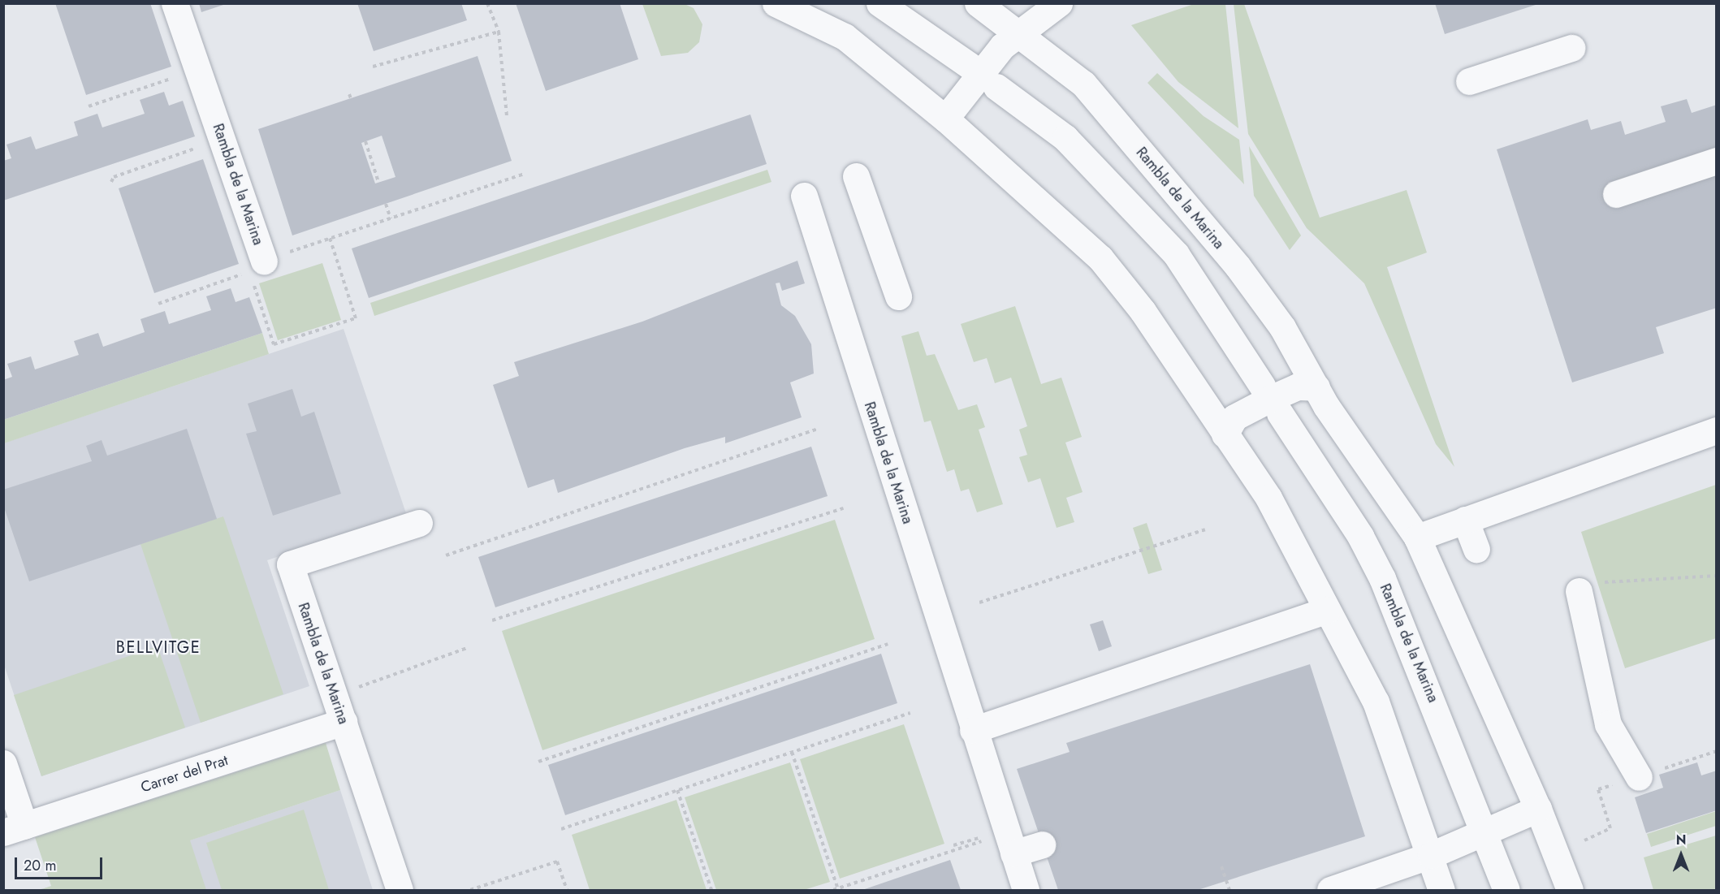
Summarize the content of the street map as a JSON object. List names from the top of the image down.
{
  "streets": {
    "street": ["Rambla de la Marina", "Carrer del Prat"]
  },
  "crossings": [
    ["Rambla de la Marina", "Carrer del Prat"]
  ],
  "districts": ["BELLVITGE"],
  "scale_bar": "20 m",
  "north": "top"
}
